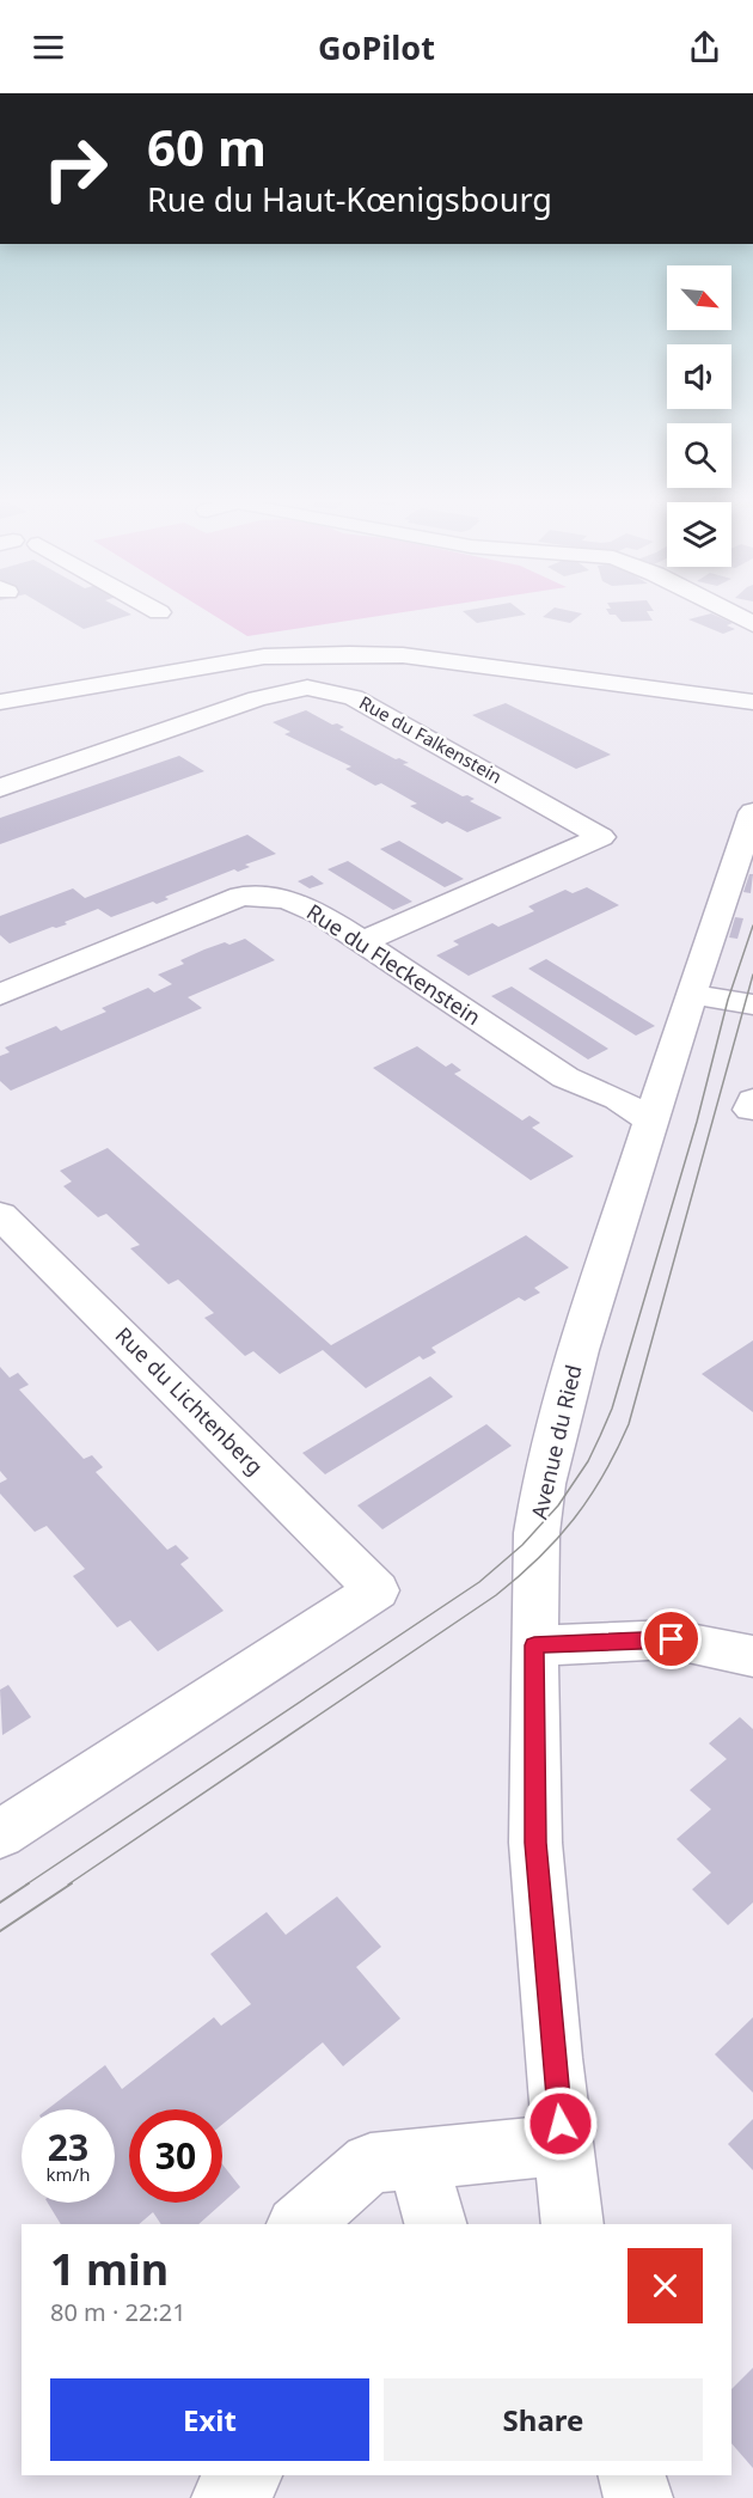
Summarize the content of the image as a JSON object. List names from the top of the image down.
{
  "streets": {
    "street": [
      "Rue du Falkenstein",
      "Rue du Fleckenstein",
      "Rue du Lichtenberg",
      "Avenue du Ried"
    ]
  },
  "crossings": [
    ["Rue du Falkenstein", "Rue du Fleckenstein"],
    ["Rue du Fleckenstein", "Avenue du Ried"]
  ],
  "north": "bottom right",
  "page": {
    "header": "GoPilot",
    "turn": ["60 m", "Rue du Haut-Kœnigsbourg"],
    "speed": "23 km/h",
    "limit": "30",
    "heading": ["1 min", "80 m · 22:21"],
    "buttons": ["Exit", "Share"]
  }
}
